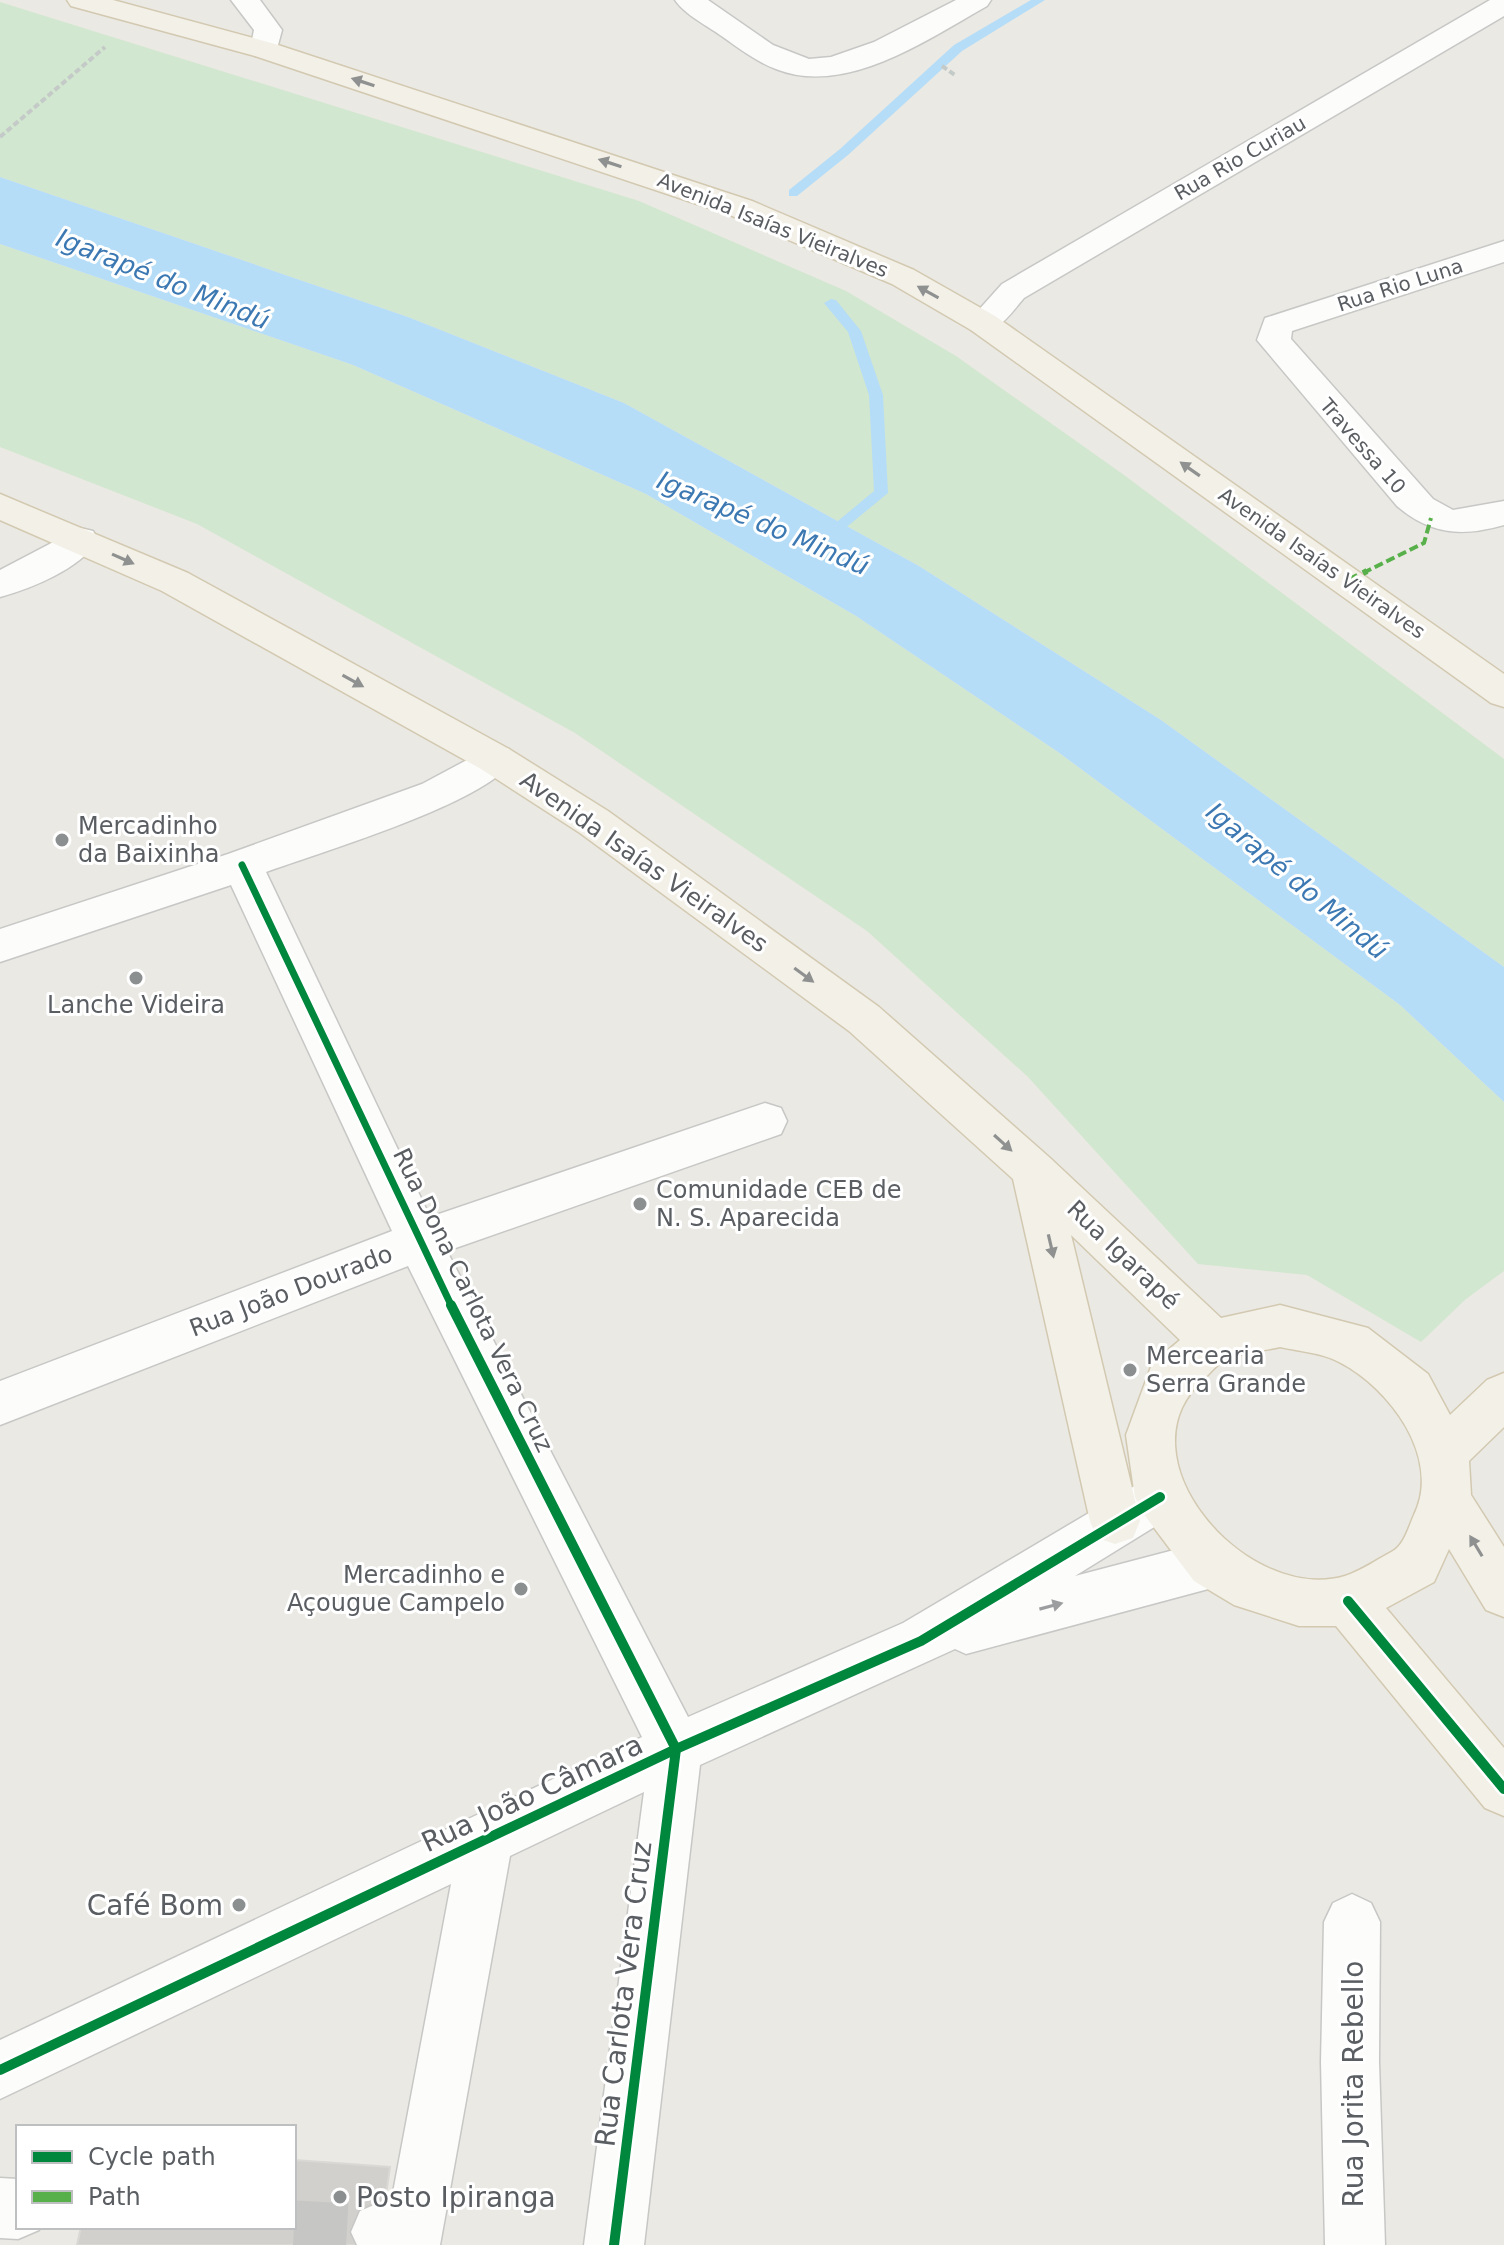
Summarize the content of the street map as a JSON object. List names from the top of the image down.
{
  "streets": {
    "main road": ["Avenida Isaías Vieiralves", "Rua Igarapé"],
    "street": [
      "Rua Rio Curiau",
      "Rua Rio Luna",
      "Travessa 10",
      "Rua João Dourado",
      "Rua Dona Carlota Vera Cruz",
      "Rua João Câmara",
      "Rua Carlota Vera Cruz",
      "Rua Jorita Rebello"
    ]
  },
  "crossings": [
    ["Rua Rio Curiau", "Avenida Isaías Vieiralves"],
    ["Avenida Isaías Vieiralves", "Rua Igarapé"],
    ["Rua Rio Luna", "Travessa 10"],
    ["Rua Igarapé", "Rua João Câmara"],
    ["Rua João Dourado", "Rua Dona Carlota Vera Cruz"],
    ["Rua Dona Carlota Vera Cruz", "Rua João Câmara"],
    ["Rua Dona Carlota Vera Cruz", "Rua Carlota Vera Cruz"],
    ["Rua João Câmara", "Rua Carlota Vera Cruz"]
  ],
  "water": ["Igarapé do Mindú"],
  "places": [
    "Mercadinho da Baixinha",
    "Lanche Videira",
    "Comunidade CEB de N. S. Aparecida",
    "Mercearia Serra Grande",
    "Mercadinho e Açougue Campelo",
    "Café Bom",
    "Posto Ipiranga"
  ],
  "legend": ["Cycle path", "Path"]
}
